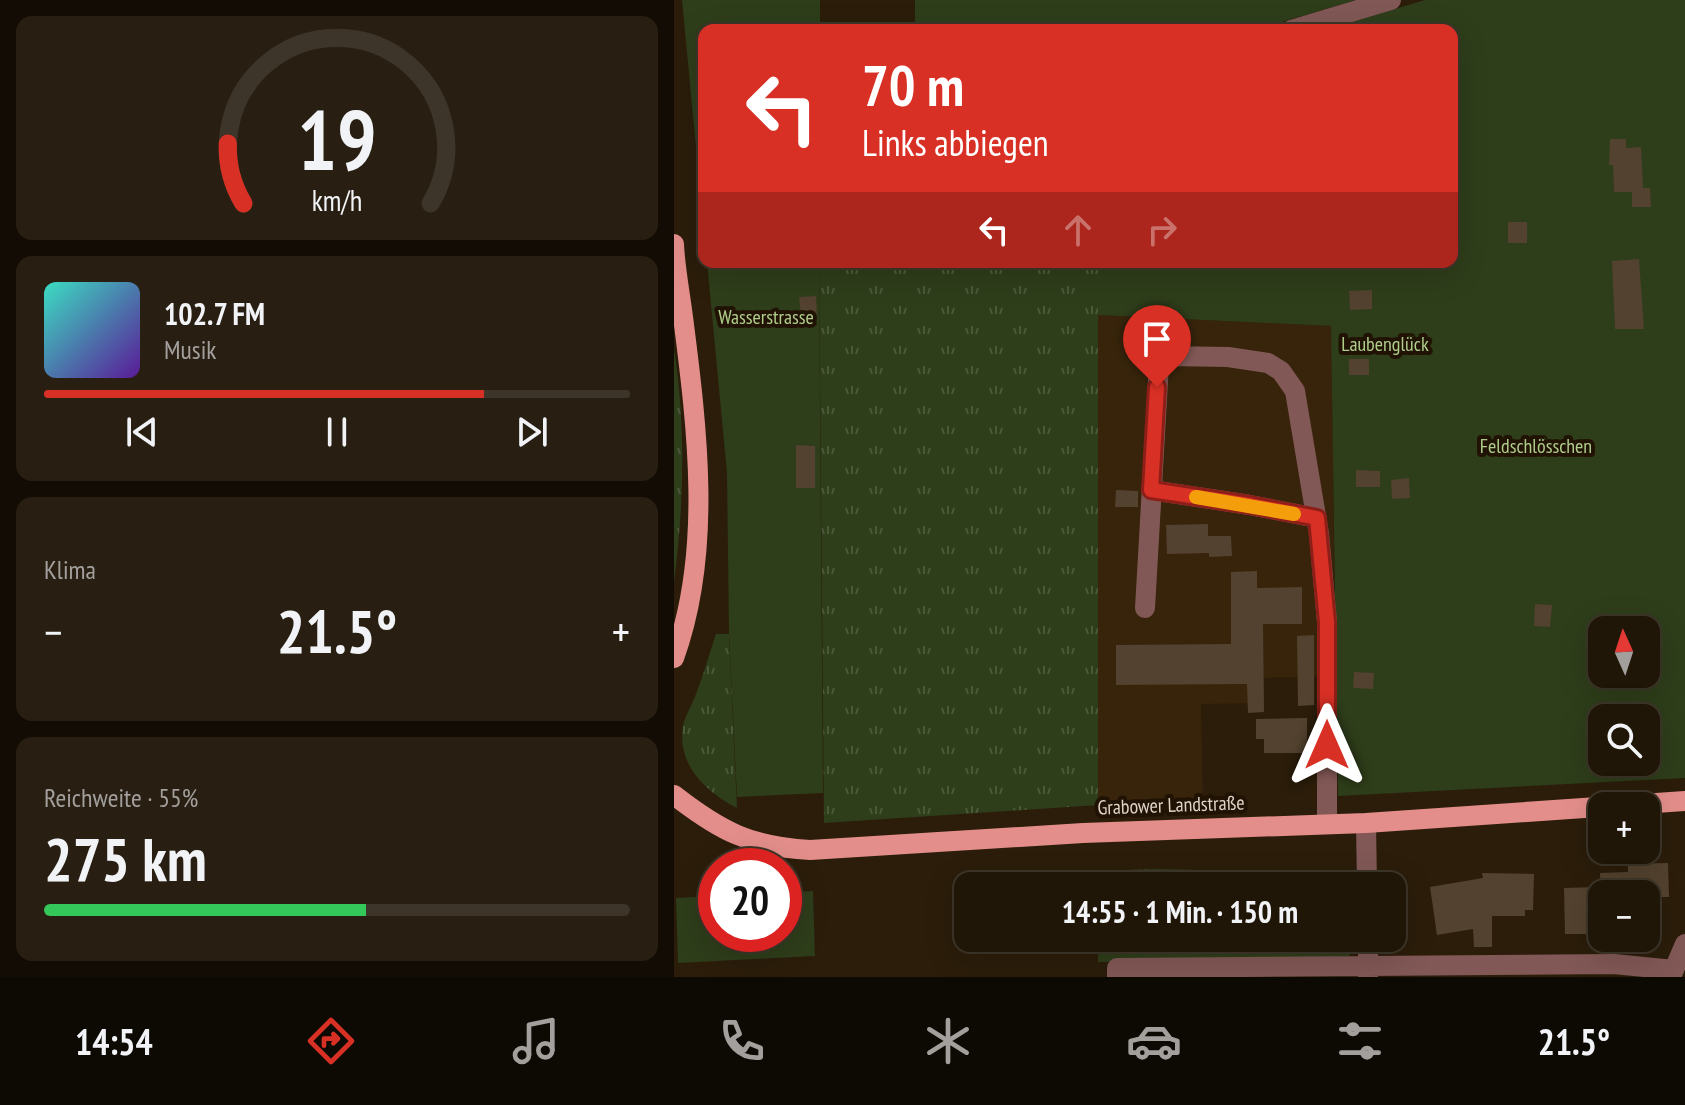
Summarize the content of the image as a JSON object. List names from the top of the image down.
{
  "streets": {
    "main road": ["Grabower Landstraße"]
  },
  "parks": ["Wasserstrasse", "Laubenglück", "Feldschlösschen"],
  "north": "top",
  "page": {
    "turn": ["70 m", "Links abbiegen"],
    "song": ["102.7 FM", "Musik"],
    "tile": [
      "Klima",
      ["Reichweite · 55%", "275 km"]
    ],
    "heat": ["−", "21.5°", "+"],
    "map_buttons": ["+", "−"],
    "limit": "20",
    "trip": "14:55 · 1 Min. · 150 m",
    "tabs": ["14:54", "21.5°"],
    "gauge": ["19", "km/h"]
  }
}
